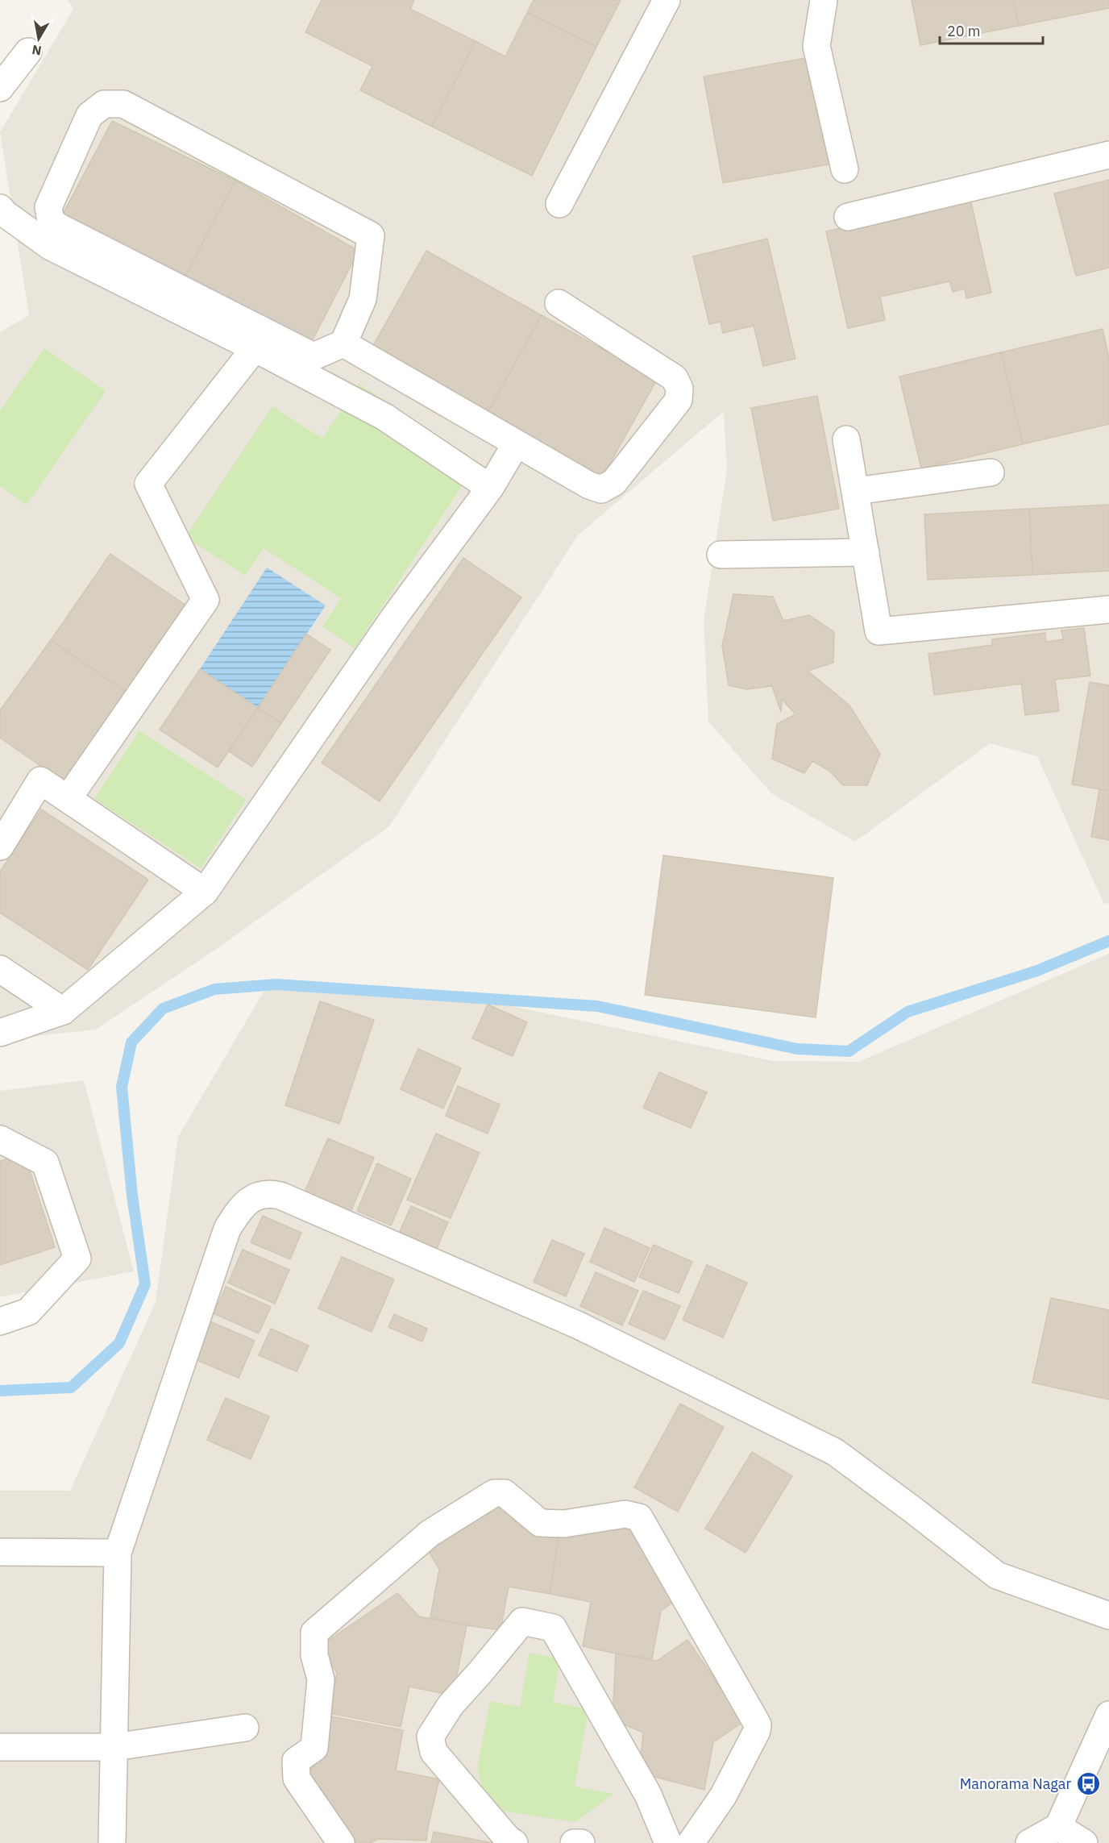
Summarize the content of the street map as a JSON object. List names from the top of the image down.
{
  "places": {
    "bus stop": ["Manorama Nagar"]
  },
  "scale_bar": "20 m",
  "north": "bottom"
}
